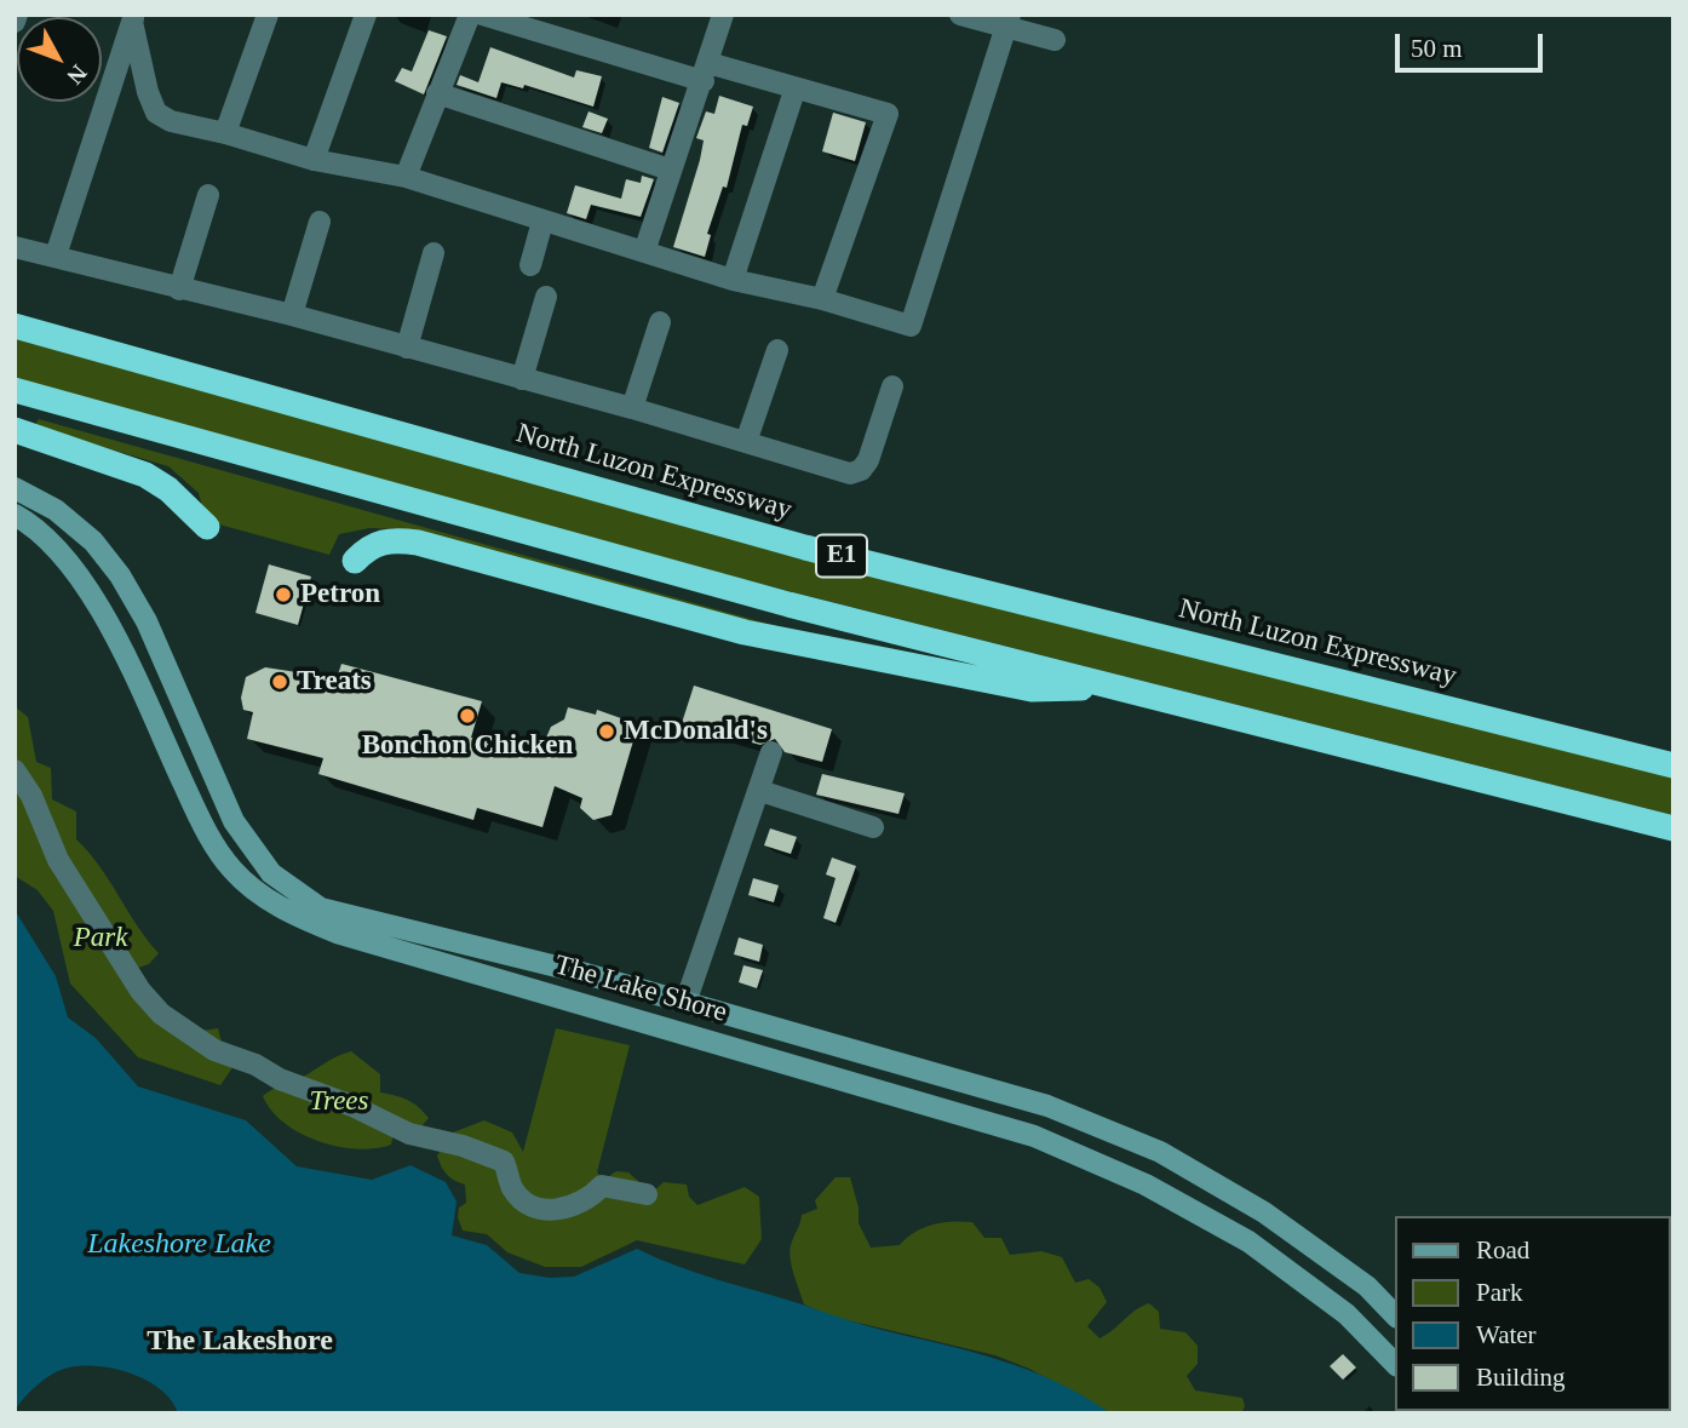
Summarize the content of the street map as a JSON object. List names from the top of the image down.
{
  "streets": {
    "highway": ["North Luzon Expressway", "E1"],
    "street": ["The Lake Shore"]
  },
  "districts": ["The Lakeshore"],
  "water": ["Lakeshore Lake"],
  "parks": ["Park", "Trees"],
  "places": [
    "Petron",
    "Treats",
    "Bonchon Chicken",
    "McDonald's"
  ],
  "legend": [
    "Road",
    "Park",
    "Water",
    "Building"
  ],
  "scale_bar": "50 m",
  "north": "bottom right"
}
